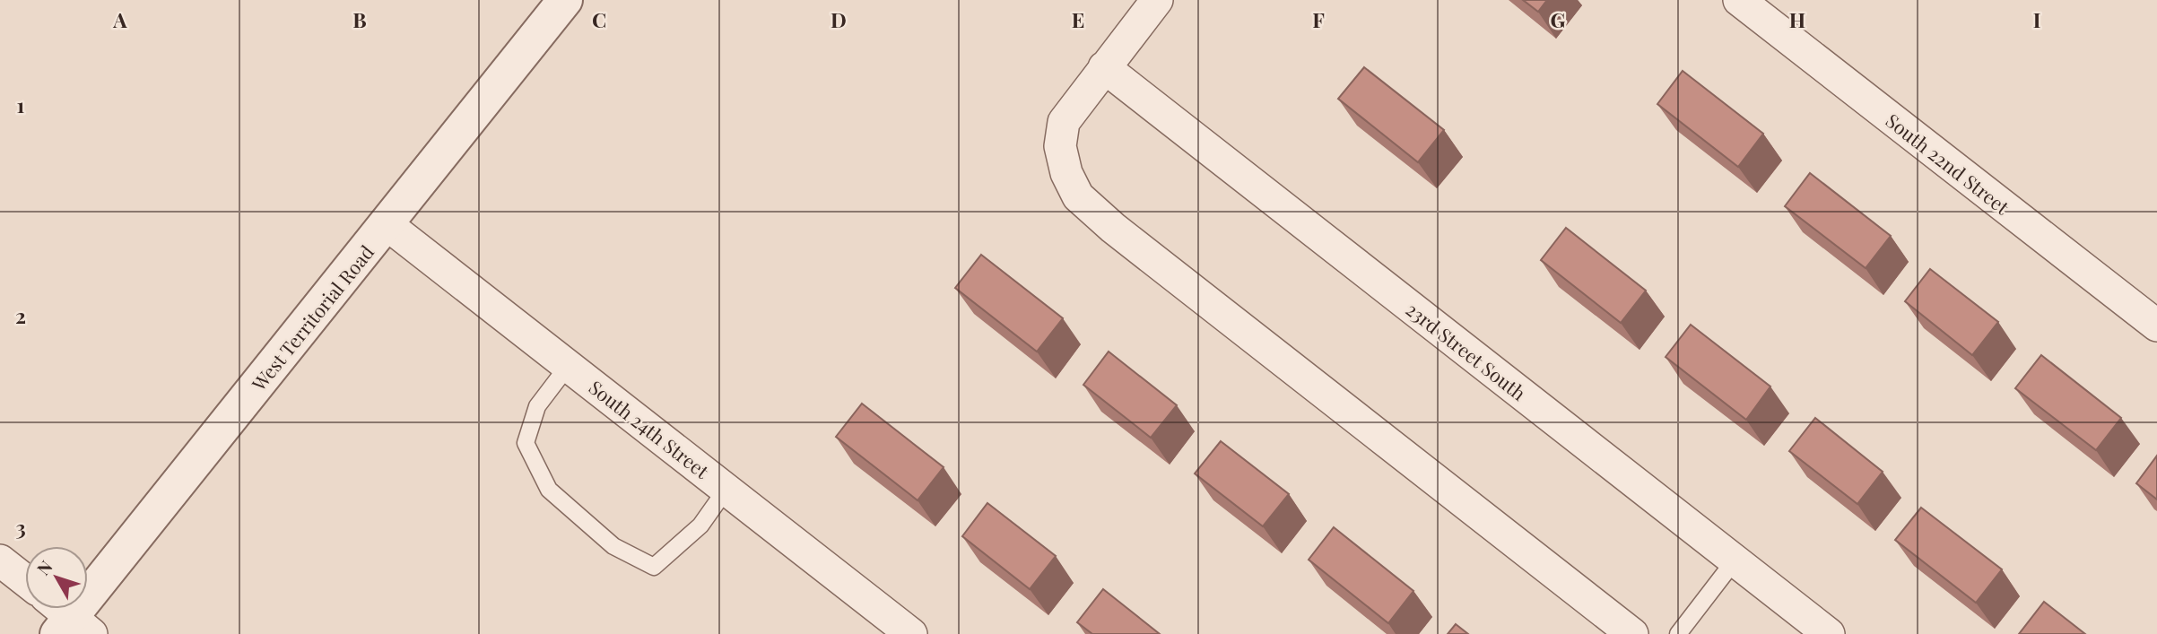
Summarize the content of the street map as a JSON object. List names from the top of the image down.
{
  "streets": {
    "street": [
      "South 22nd Street",
      "West Territorial Road",
      "23rd Street South",
      "South 24th Street"
    ]
  },
  "crossings": [
    ["West Territorial Road", "South 24th Street"]
  ],
  "north": "top left",
  "grid": {
    "columns": [
      "A",
      "B",
      "C",
      "D",
      "E",
      "F",
      "G",
      "H",
      "I"
    ],
    "rows": ["1", "2", "3"]
  }
}
